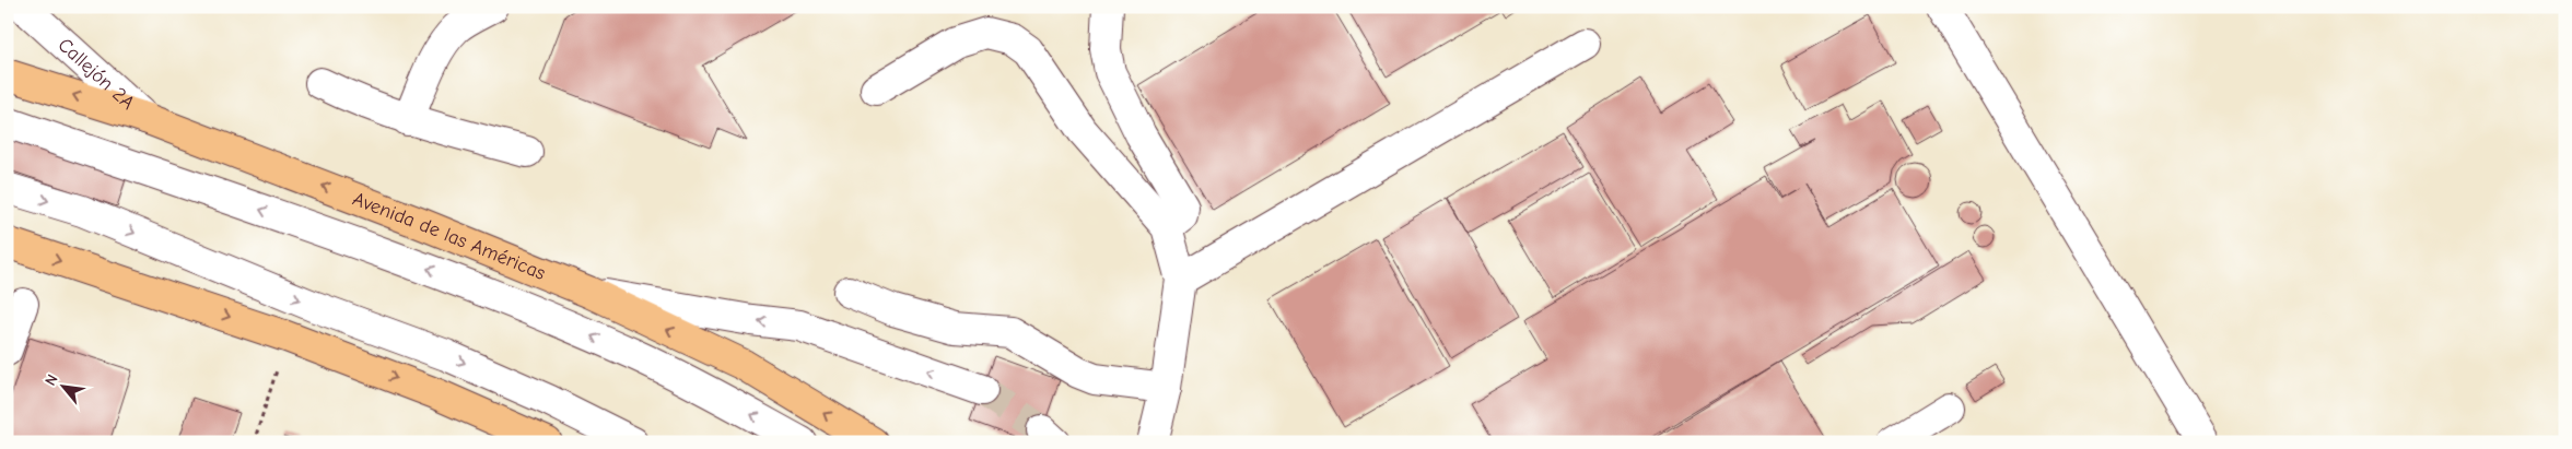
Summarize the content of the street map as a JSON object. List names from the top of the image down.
{
  "streets": {
    "main road": ["Avenida de las Américas"],
    "street": ["Callejón 2A"]
  },
  "crossings": [
    ["Callejón 2A", "Avenida de las Américas"]
  ],
  "north": "top left"
}
